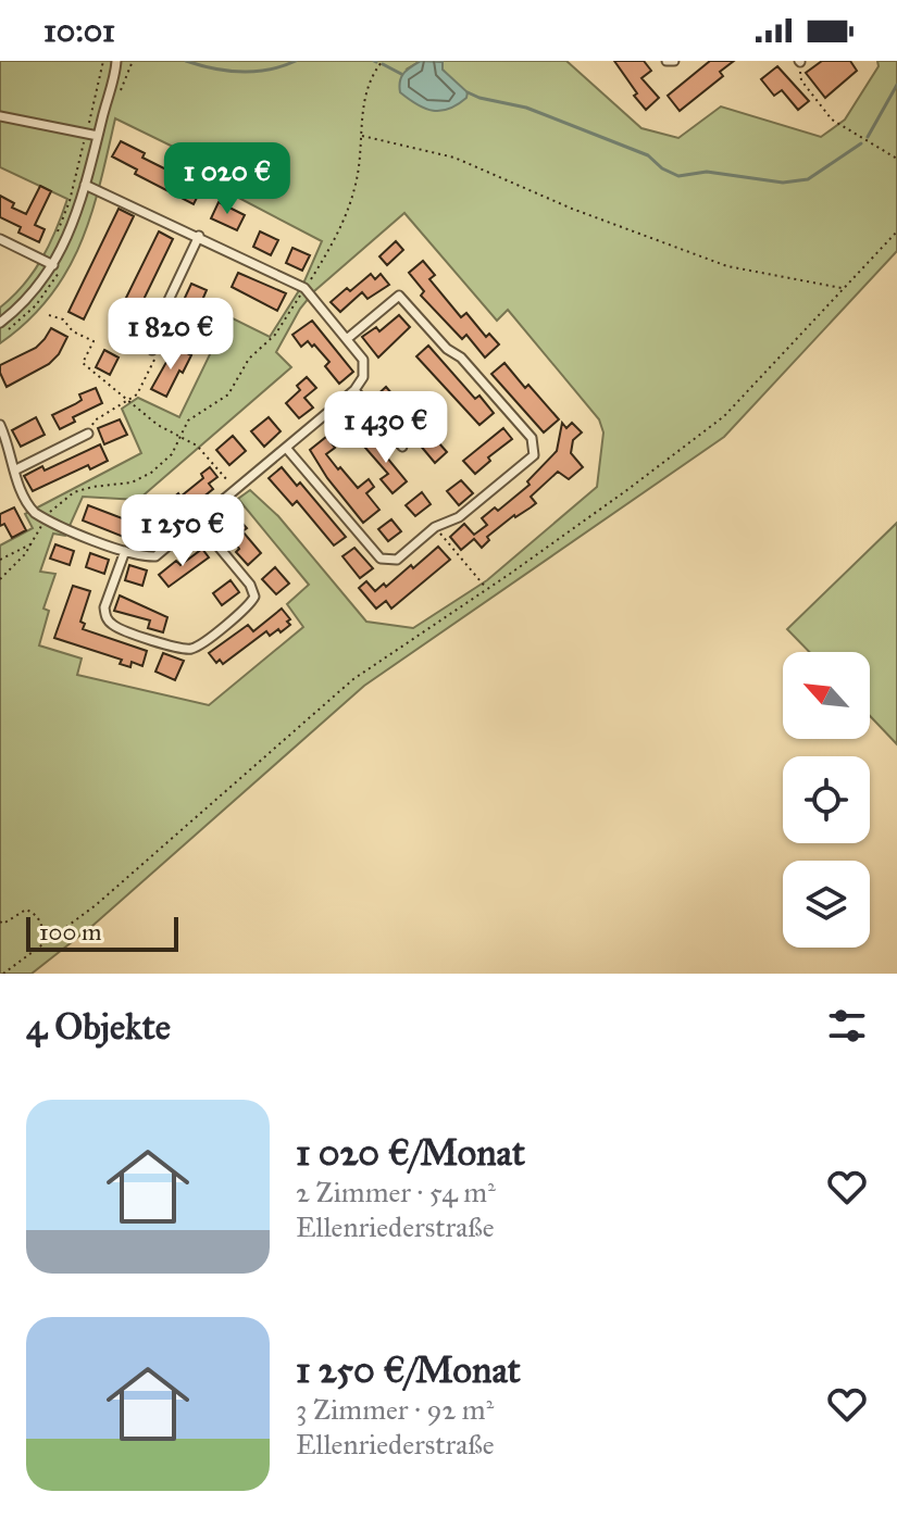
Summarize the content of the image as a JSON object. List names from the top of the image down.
{
  "scale_bar": "100 m",
  "north": "top left",
  "page": {
    "status": "10:01",
    "price": [
      "1 020 €",
      "1 820 €",
      "1 430 €",
      "1 250 €"
    ],
    "scale": "100 m",
    "heading": "4 Objekte",
    "list": [
      {
        "name": "1 020 €/Monat",
        "note": "2 Zimmer · 54 m² · Ellenriederstraße"
      },
      {
        "name": "1 250 €/Monat",
        "note": "3 Zimmer · 92 m² · Ellenriederstraße"
      }
    ]
  }
}
